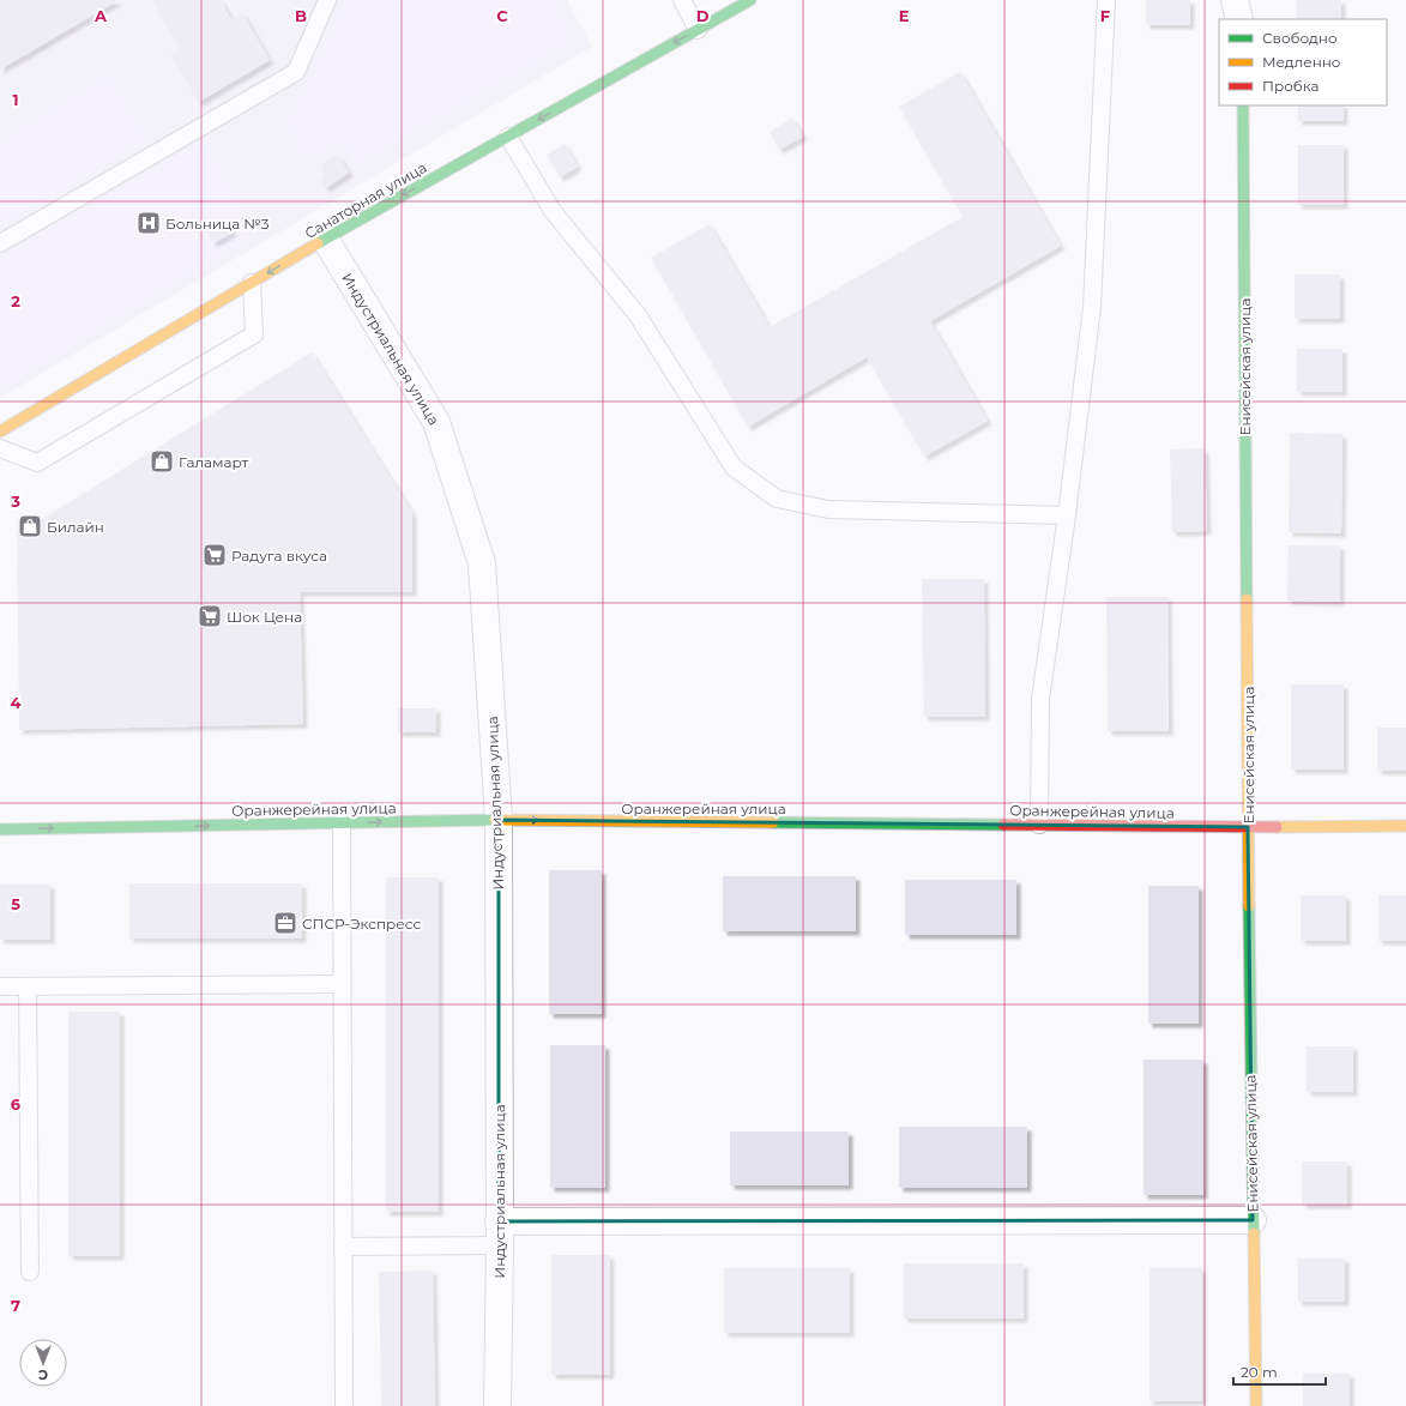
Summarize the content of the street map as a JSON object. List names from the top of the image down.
{
  "streets": {
    "main road": ["Санаторная улица", "Енисейская улица", "Оранжерейная улица"],
    "street": ["Индустриальная улица"]
  },
  "crossings": [
    ["Санаторная улица", "Индустриальная улица"],
    ["Индустриальная улица", "Оранжерейная улица"],
    ["Енисейская улица", "Оранжерейная улица"]
  ],
  "one_way": ["Санаторная улица", "Оранжерейная улица"],
  "places": {
    "hospital": ["Больница №3"],
    "shop": ["Галамарт", "Билайн"],
    "supermarket": ["Радуга вкуса", "Шок Цена"],
    "office": ["СПСР-Экспресс"]
  },
  "legend": ["Свободно", "Медленно", "Пробка"],
  "scale_bar": "20 m",
  "north": "bottom",
  "grid": {
    "columns": [
      "A",
      "B",
      "C",
      "D",
      "E",
      "F"
    ],
    "rows": [
      "1",
      "2",
      "3",
      "4",
      "5",
      "6",
      "7"
    ]
  }
}
